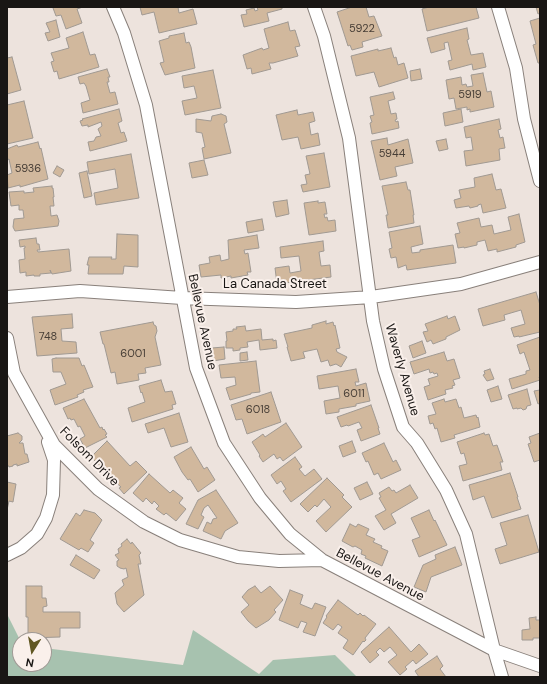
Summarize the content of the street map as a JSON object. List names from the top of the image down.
{
  "streets": {
    "street": [
      "La Canada Street",
      "Bellevue Avenue",
      "Waverly Avenue",
      "Folsom Drive"
    ]
  },
  "crossings": [
    ["La Canada Street", "Bellevue Avenue"],
    ["La Canada Street", "Waverly Avenue"],
    ["Bellevue Avenue", "Waverly Avenue"],
    ["Bellevue Avenue", "Folsom Drive"]
  ],
  "house_numbers": [
    "5922",
    "5919",
    "5944",
    "5936",
    "748",
    "6001",
    "6011",
    "6018"
  ],
  "north": "bottom"
}
